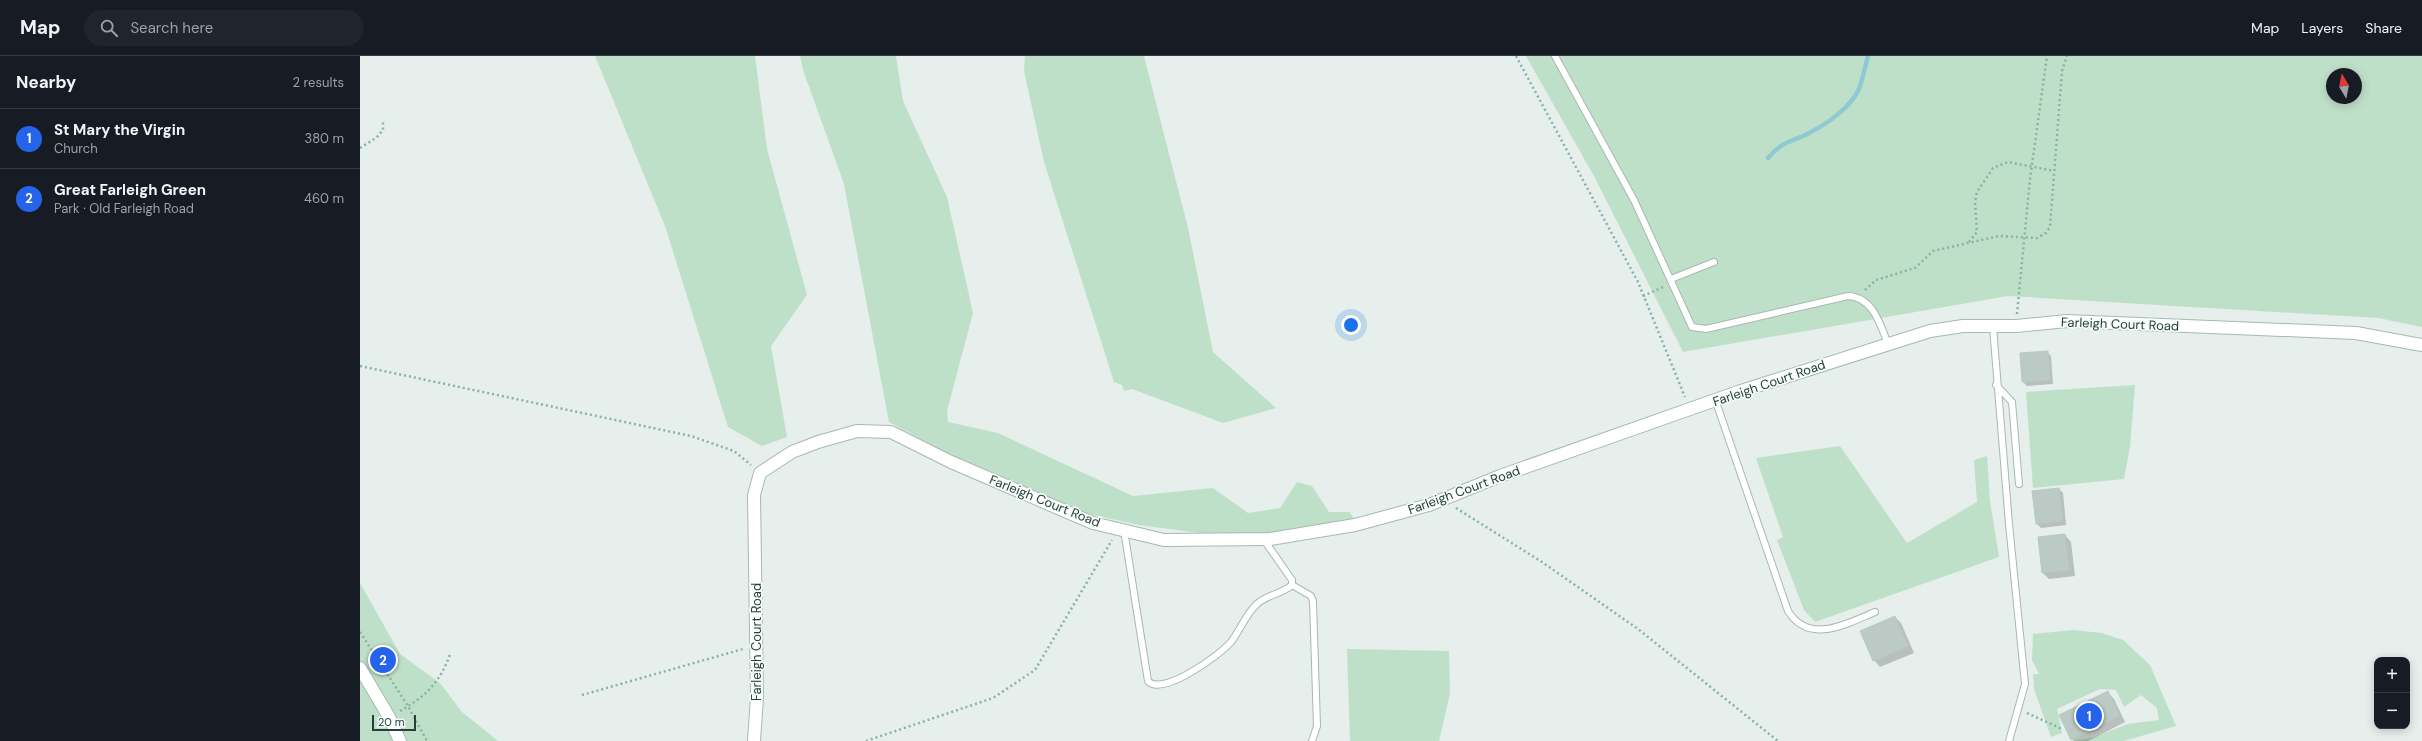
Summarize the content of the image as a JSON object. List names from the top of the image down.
{
  "streets": {
    "street": ["Farleigh Court Road"]
  },
  "scale_bar": "20 m",
  "north": "top",
  "page": {
    "header": "Map",
    "search": "Search here",
    "nav": ["Map", "Layers", "Share"],
    "heading": ["Nearby", "2 results"],
    "list": [
      {
        "mark": "1",
        "name": "St Mary the Virgin",
        "note": "Church",
        "value": "380 m"
      },
      {
        "mark": "2",
        "name": "Great Farleigh Green",
        "note": "Park · Old Farleigh Road",
        "value": "460 m"
      }
    ],
    "pins": ["2", "1"],
    "map_buttons": ["+", "−"],
    "scale": "20 m"
  }
}
